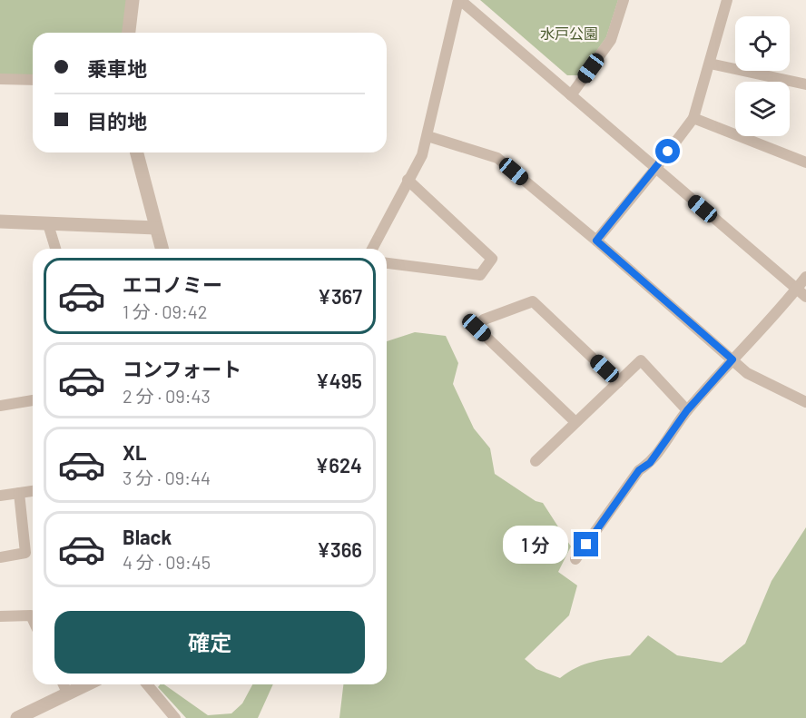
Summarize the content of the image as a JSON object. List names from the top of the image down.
{
  "parks": ["水戸公園"],
  "page": {
    "banner": ["乗車地", "目的地"],
    "list": [
      {
        "name": "エコノミー",
        "note": "1 分 · 09:42",
        "value": "¥367"
      },
      {
        "name": "コンフォート",
        "note": "2 分 · 09:43",
        "value": "¥495"
      },
      {
        "name": "XL",
        "note": "3 分 · 09:44",
        "value": "¥624"
      },
      {
        "name": "Black",
        "note": "4 分 · 09:45",
        "value": "¥366"
      }
    ],
    "bubble": "1 分",
    "buttons": "確定"
  }
}
